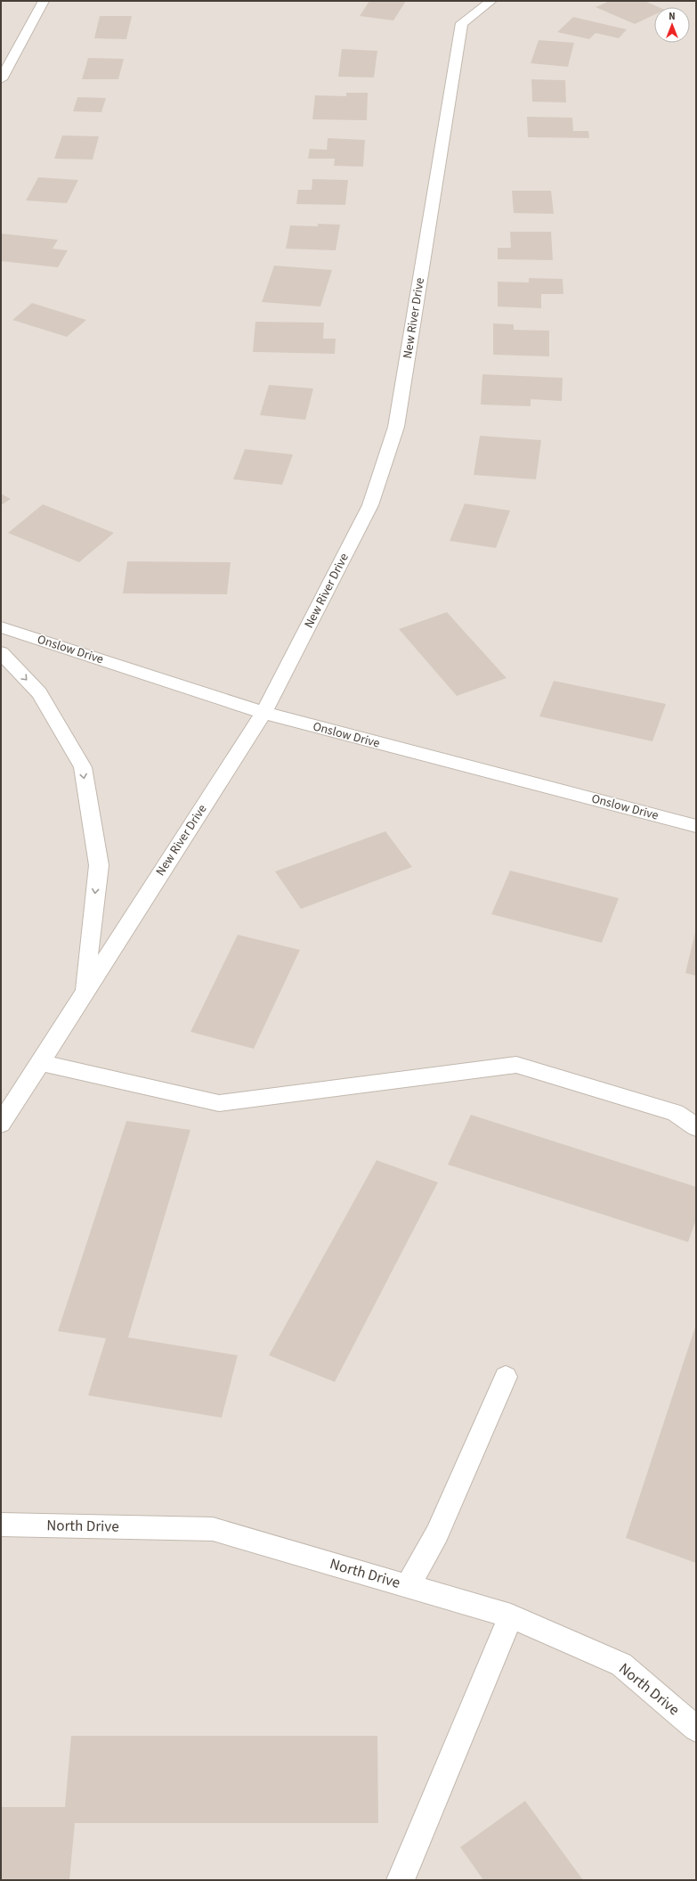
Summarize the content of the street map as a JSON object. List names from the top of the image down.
{
  "streets": {
    "street": ["New River Drive", "Onslow Drive", "North Drive"]
  },
  "crossings": [
    ["New River Drive", "Onslow Drive"]
  ],
  "north": "top"
}
